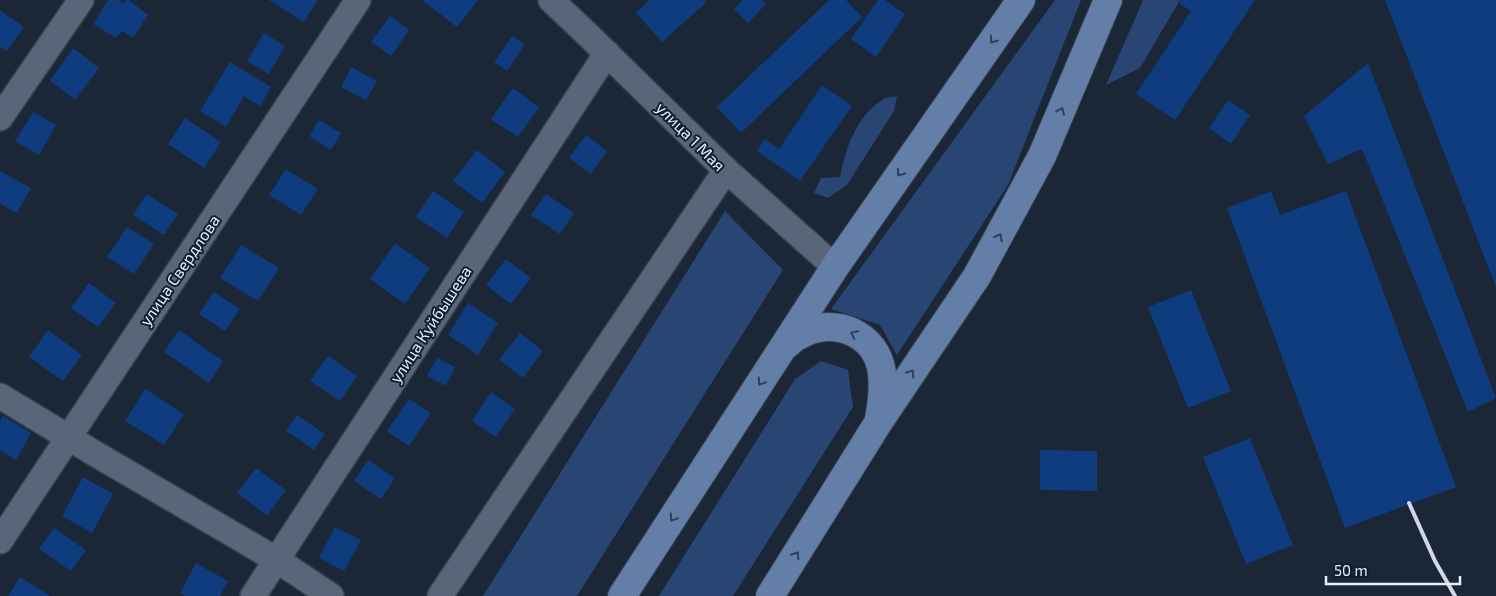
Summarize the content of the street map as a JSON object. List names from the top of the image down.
{
  "streets": {
    "street": ["улица 1 Мая", "улица Свердлова", "улица Куйбышева"]
  },
  "crossings": [
    ["улица 1 Мая", "улица Куйбышева"]
  ],
  "scale_bar": "50 m"
}
